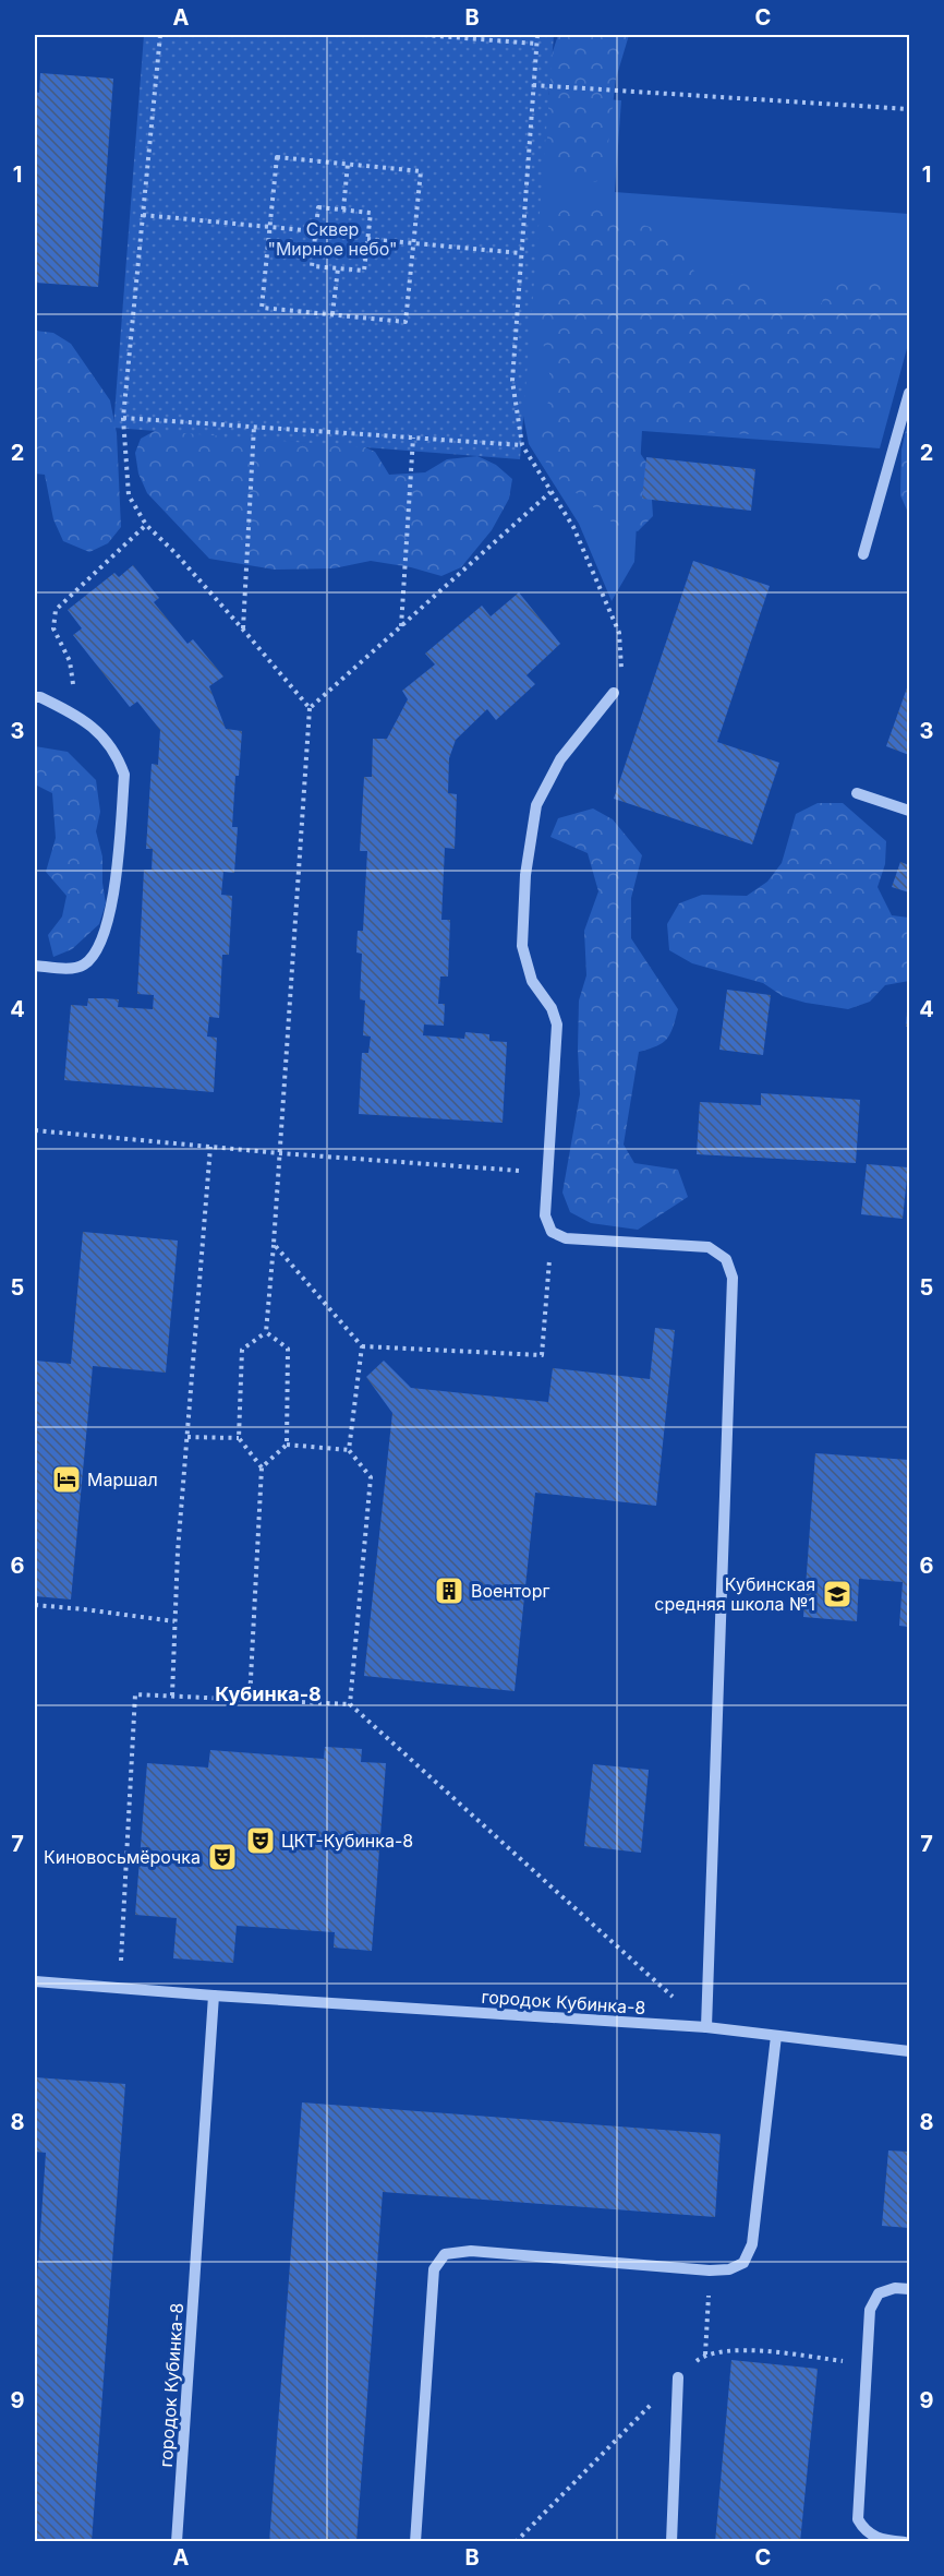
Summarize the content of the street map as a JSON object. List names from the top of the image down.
{
  "streets": {
    "street": ["городок Кубинка-8"]
  },
  "districts": ["Кубинка-8"],
  "parks": ["Сквер \"Мирное небо\""],
  "places": {
    "hotel": ["Маршал"],
    "building": ["Военторг"],
    "school or university": ["Кубинская средняя школа №1"],
    "theatre": ["ЦКТ-Кубинка-8", "Киновосьмёрочка"]
  },
  "grid": {
    "columns": ["A", "B", "C"],
    "rows": [
      "1",
      "2",
      "3",
      "4",
      "5",
      "6",
      "7",
      "8",
      "9"
    ]
  }
}
